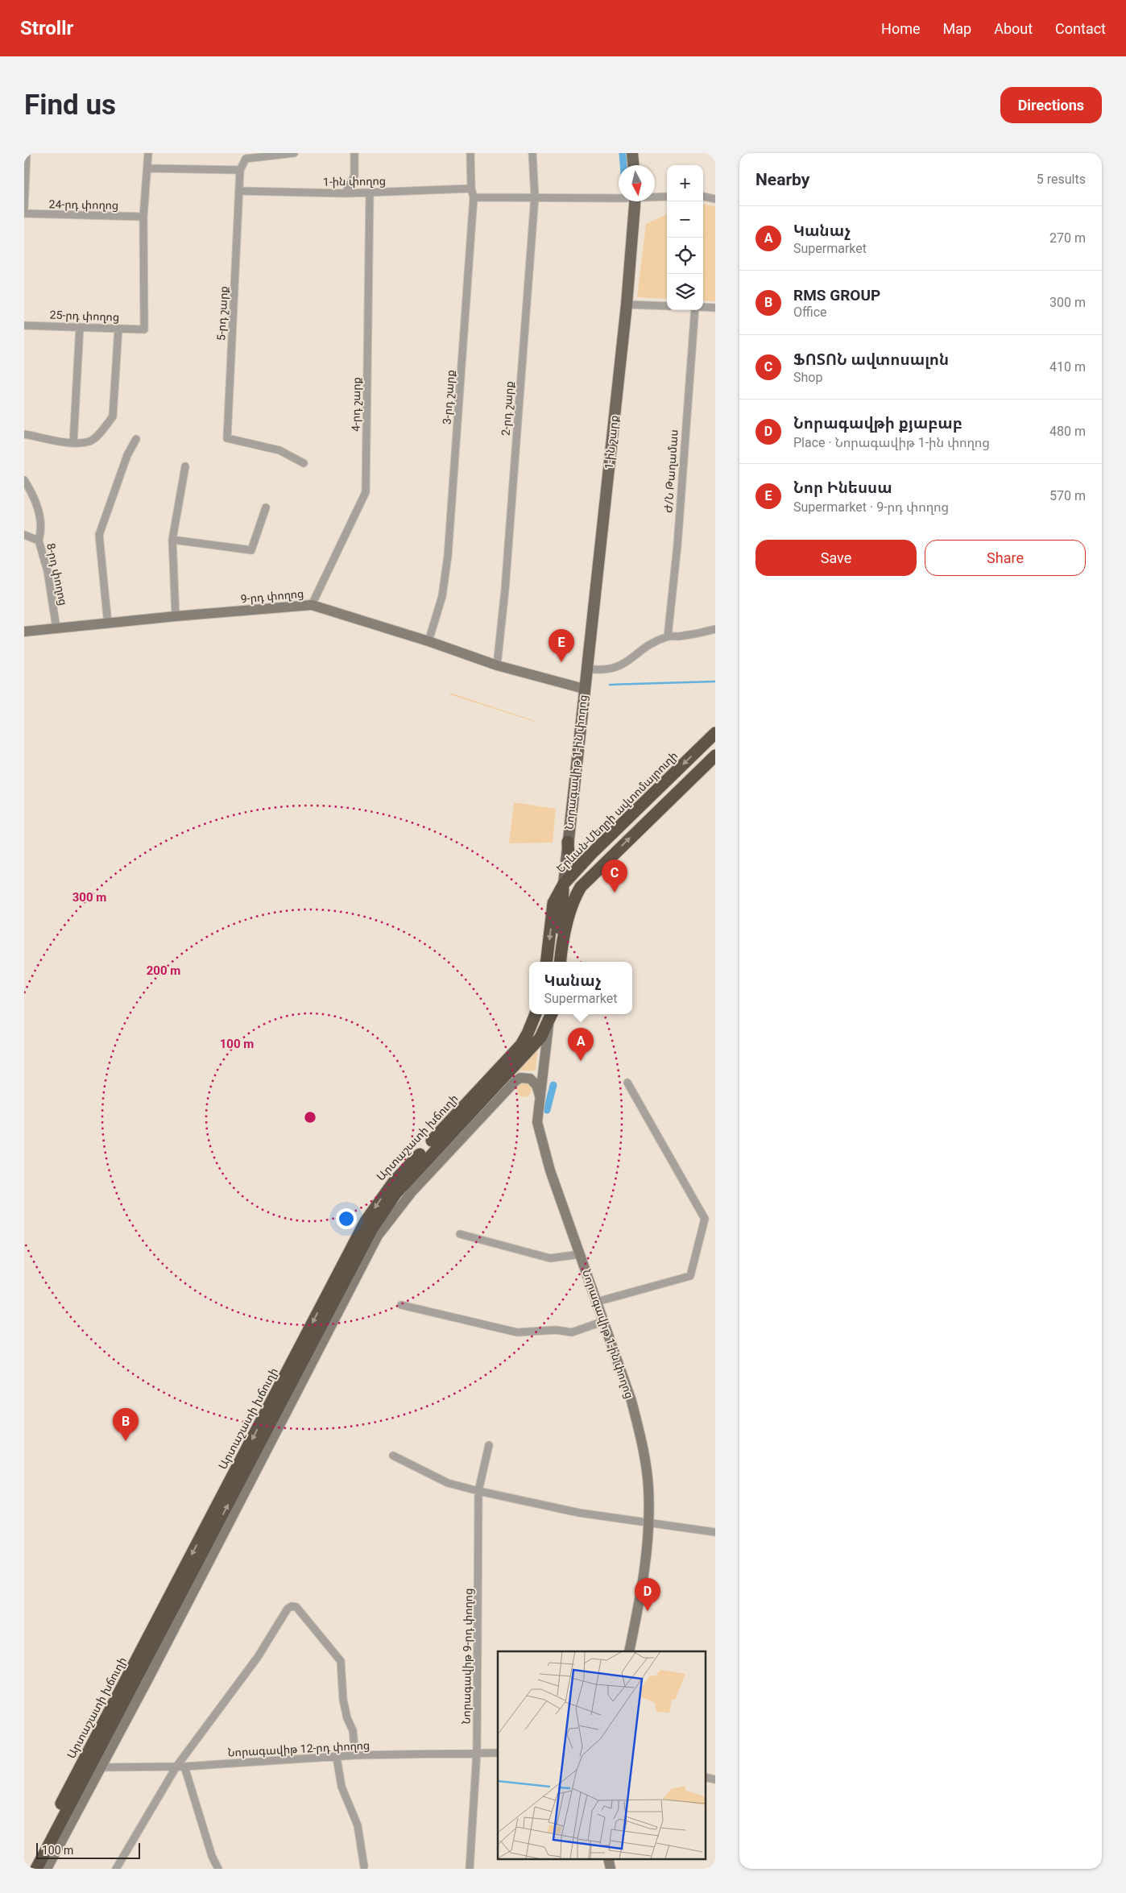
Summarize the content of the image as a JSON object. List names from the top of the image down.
{
  "streets": {
    "highway": ["Երևան-Մեղրի ավտոմայրուղի", "Արտաշատի խճուղի"],
    "main road": ["1-ին շարք", "Նորագավիթ 1-ին փողոց"],
    "street": [
      "1-ին փողոց",
      "24-րդ փողոց",
      "5-րդ շարք",
      "25-րդ փողոց",
      "3-րդ շարք",
      "4-րդ շարք",
      "2-րդ շարք",
      "Ժ/Ն Թաղամաս",
      "8-րդ փողոց",
      "9-րդ փողոց",
      "Նորագավիթ 9-րդ փողոց",
      "Նորագավիթ 12-րդ փողոց"
    ]
  },
  "crossings": [
    ["1-ին փողոց", "5-րդ շարք"],
    ["1-ին փողոց", "3-րդ շարք"],
    ["1-ին փողոց", "4-րդ շարք"],
    ["24-րդ փողոց", "25-րդ փողոց"],
    ["3-րդ շարք", "9-րդ փողոց"],
    ["4-րդ շարք", "9-րդ փողոց"],
    ["2-րդ շարք", "9-րդ փողոց"],
    ["1-ին շարք", "9-րդ փողոց"],
    ["1-ին շարք", "Նորագավիթ 1-ին փողոց"],
    ["8-րդ փողոց", "9-րդ փողոց"],
    ["9-րդ փողոց", "Նորագավիթ 1-ին փողոց"],
    ["Նորագավիթ 1-ին փողոց", "Երևան-Մեղրի ավտոմայրուղի"],
    ["Նորագավիթ 1-ին փողոց", "Արտաշատի խճուղի"],
    ["Նորագավիթ 9-րդ փողոց", "Նորագավիթ 12-րդ փողոց"]
  ],
  "scale_bar": "100 m",
  "north": "bottom",
  "page": {
    "header": "Strollr",
    "nav": [
      "Home",
      "Map",
      "About",
      "Contact"
    ],
    "buttons": [
      "Directions",
      ["Save", "Share"]
    ],
    "title": "Find us",
    "heading": ["Nearby", "5 results"],
    "map_buttons": ["+", "−"],
    "list": [
      {
        "mark": "A",
        "name": "Կանաչ",
        "note": "Supermarket",
        "value": "270 m"
      },
      {
        "mark": "B",
        "name": "RMS GROUP",
        "note": "Office",
        "value": "300 m"
      },
      {
        "mark": "C",
        "name": "ՖՈՏՈՆ ավտոսալոն",
        "note": "Shop",
        "value": "410 m"
      },
      {
        "mark": "D",
        "name": "Նորագավթի քյաբաբ",
        "note": "Place · Նորագավիթ 1-ին փողոց",
        "value": "480 m"
      },
      {
        "mark": "E",
        "name": "Նոր Ինեսսա",
        "note": "Supermarket · 9-րդ փողոց",
        "value": "570 m"
      }
    ],
    "pins": [
      "E",
      "C",
      "A",
      "B",
      "D"
    ],
    "popup": ["Կանաչ", "Supermarket"],
    "scale": "100 m"
  },
  "rings": ["300 m", "200 m", "100 m"]
}
